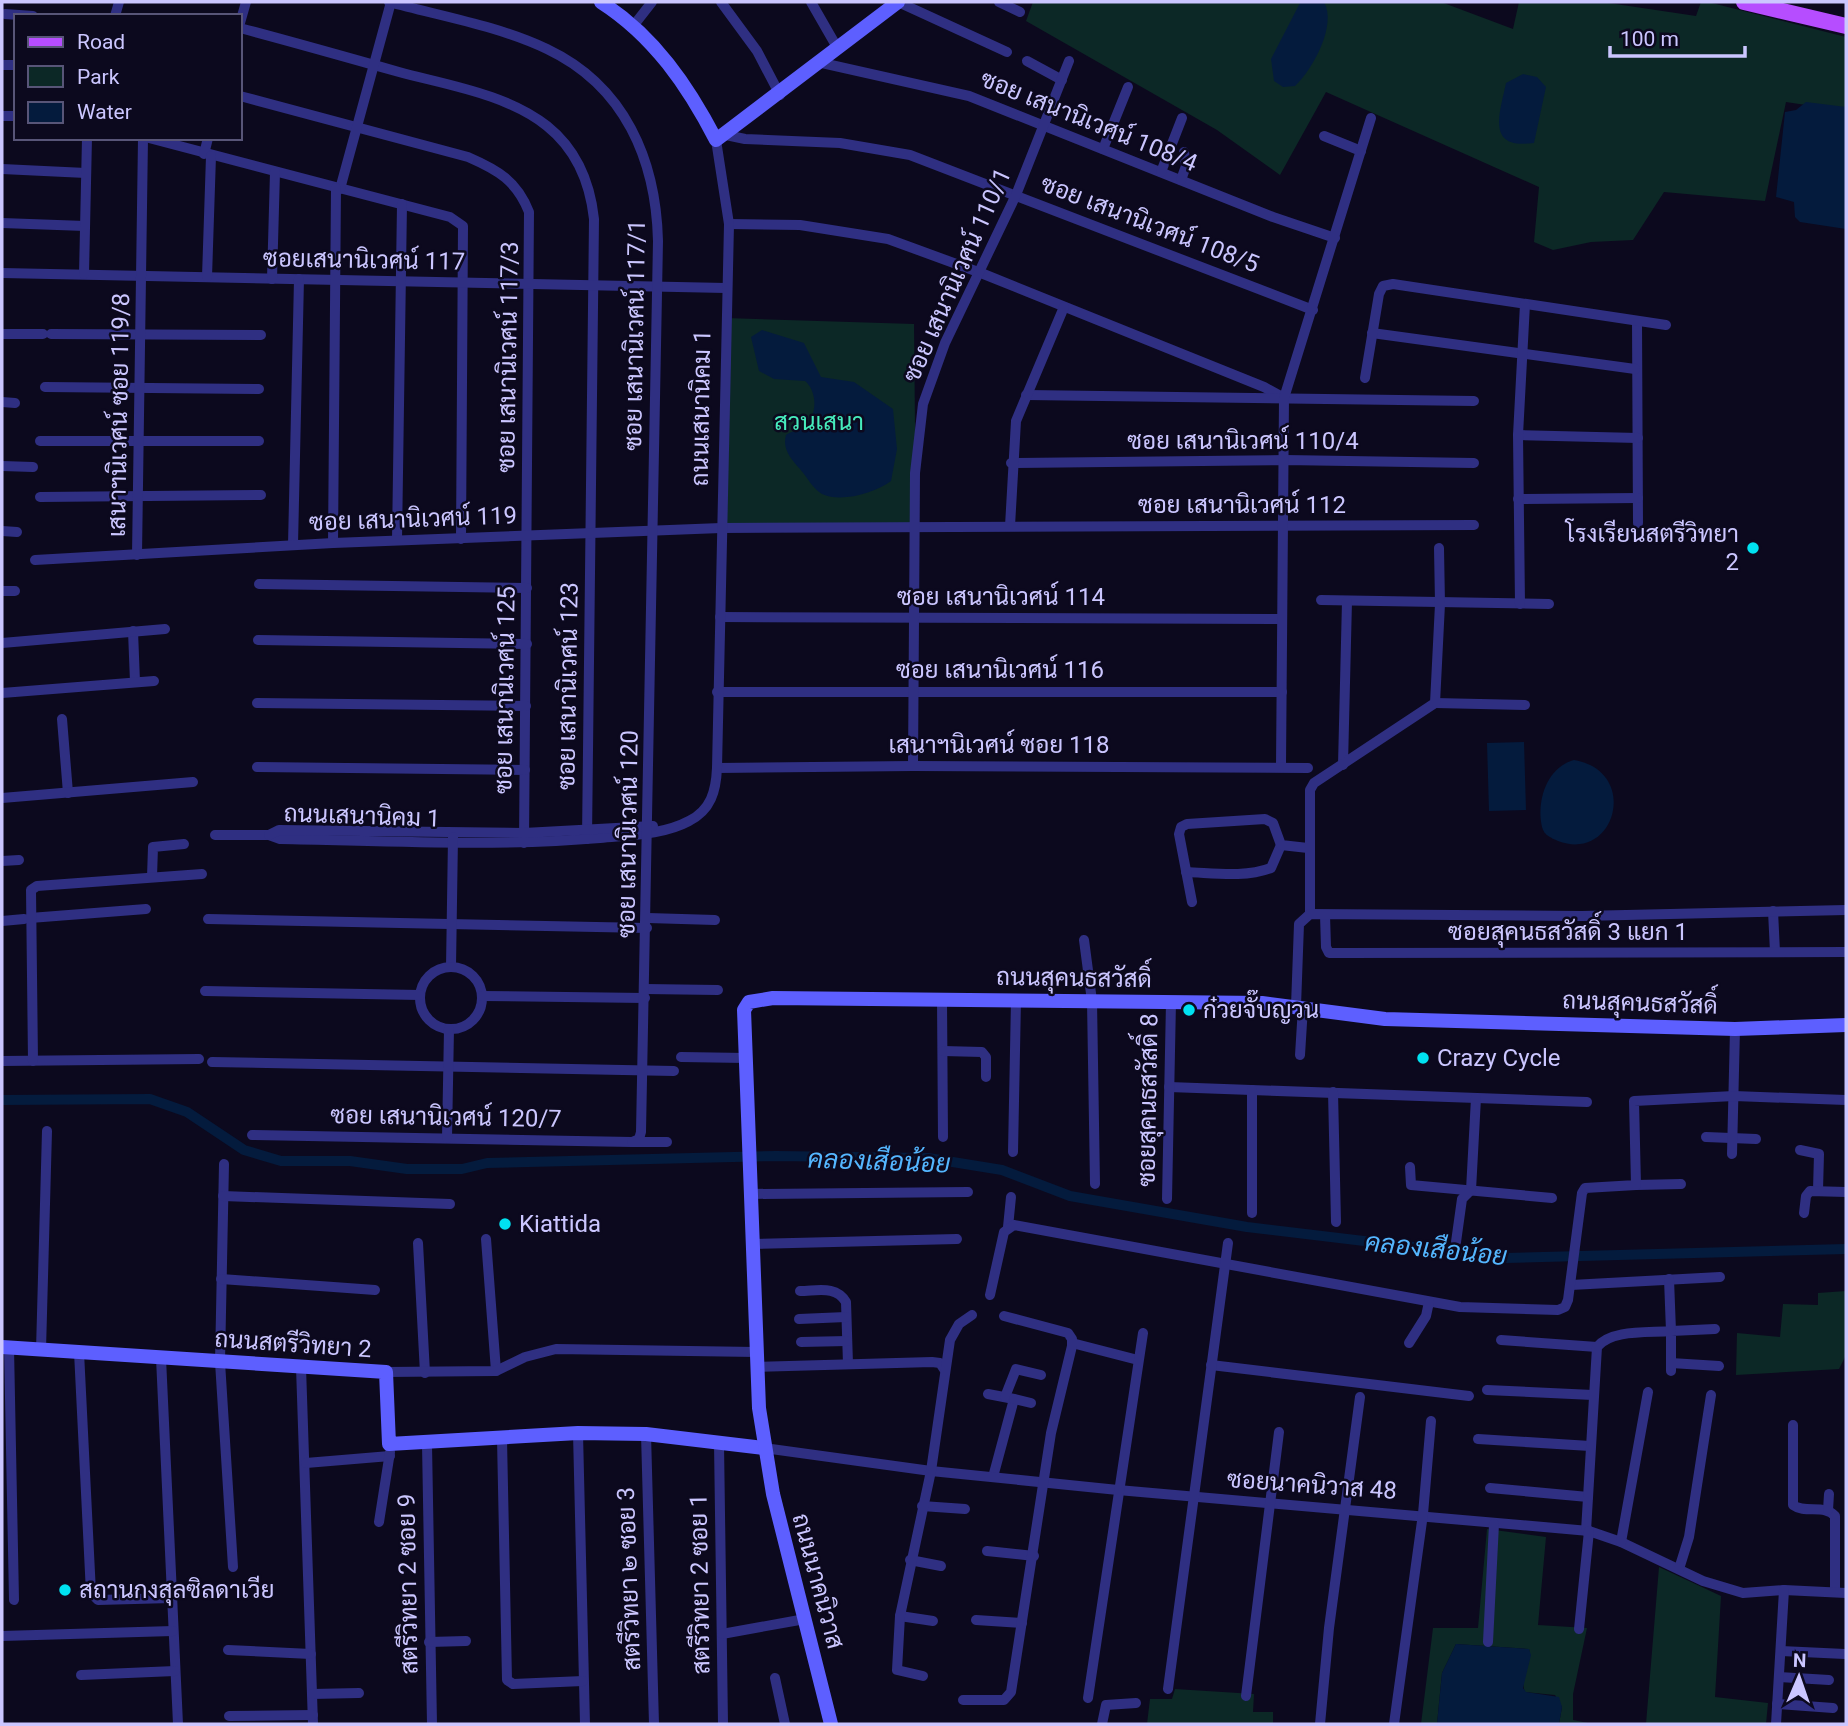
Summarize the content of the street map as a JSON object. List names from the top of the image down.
{
  "streets": {
    "main road": [
      "ถนนเสนานิคม 1",
      "ถนนสุคนธสวัสดิ์",
      "ถนนสตรีวิทยา 2",
      "ถนนนาคนิวาส"
    ],
    "street": [
      "ซอย เสนานิเวศน์ 108/4",
      "ซอย เสนานิเวศน์ 108/5",
      "ซอยเสนานิเวศน์ 117",
      "ซอย เสนานิเวศน์ 110/1",
      "ซอย เสนานิเวศน์ 117/1",
      "ซอย เสนานิเวศน์ 117/3",
      "เสนาฯนิเวศน์ ซอย 119/8",
      "ซอย เสนานิเวศน์ 110/4",
      "ซอย เสนานิเวศน์ 112",
      "ซอย เสนานิเวศน์ 119",
      "ซอย เสนานิเวศน์ 114",
      "ซอย เสนานิเวศน์ 116",
      "ซอย เสนานิเวศน์ 123",
      "ซอย เสนานิเวศน์ 125",
      "เสนาฯนิเวศน์ ซอย 118",
      "ซอย เสนานิเวศน์ 120",
      "ซอยสุคนธสวัสดิ์ 3 แยก 1",
      "ซอยสุคนธสวัสดิ์ 8",
      "ซอย เสนานิเวศน์ 120/7",
      "ซอยนาคนิวาส 48",
      "สตรีวิทยา ๒ ซอย 3",
      "สตรีวิทยา 2 ซอย 9",
      "สตรีวิทยา 2 ซอย 1"
    ]
  },
  "crossings": [
    ["ซอย เสนานิเวศน์ 108/4", "ซอย เสนานิเวศน์ 110/1"],
    ["ซอย เสนานิเวศน์ 108/5", "ซอย เสนานิเวศน์ 110/1"],
    ["ซอย เสนานิเวศน์ 108/5", "ถนนเสนานิคม 1"],
    ["ซอยเสนานิเวศน์ 117", "ซอย เสนานิเวศน์ 117/1"],
    ["ซอยเสนานิเวศน์ 117", "ซอย เสนานิเวศน์ 117/3"],
    ["ซอยเสนานิเวศน์ 117", "ถนนเสนานิคม 1"],
    ["ซอยเสนานิเวศน์ 117", "เสนาฯนิเวศน์ ซอย 119/8"],
    ["ซอยเสนานิเวศน์ 117", "ซอย เสนานิเวศน์ 123"],
    ["ซอย เสนานิเวศน์ 110/1", "ซอย เสนานิเวศน์ 112"],
    ["ซอย เสนานิเวศน์ 110/1", "ซอย เสนานิเวศน์ 114"],
    ["ซอย เสนานิเวศน์ 110/1", "ซอย เสนานิเวศน์ 116"],
    ["ซอย เสนานิเวศน์ 110/1", "เสนาฯนิเวศน์ ซอย 118"],
    ["ซอย เสนานิเวศน์ 117/1", "ซอย เสนานิเวศน์ 119"],
    ["ซอย เสนานิเวศน์ 117/1", "ซอย เสนานิเวศน์ 120"],
    ["ซอย เสนานิเวศน์ 117/3", "ซอย เสนานิเวศน์ 119"],
    ["ซอย เสนานิเวศน์ 117/3", "ซอย เสนานิเวศน์ 125"],
    ["ถนนเสนานิคม 1", "ซอย เสนานิเวศน์ 119"],
    ["ถนนเสนานิคม 1", "ซอย เสนานิเวศน์ 114"],
    ["ถนนเสนานิคม 1", "ซอย เสนานิเวศน์ 116"],
    ["ถนนเสนานิคม 1", "ซอย เสนานิเวศน์ 123"],
    ["ถนนเสนานิคม 1", "ซอย เสนานิเวศน์ 125"],
    ["ถนนเสนานิคม 1", "เสนาฯนิเวศน์ ซอย 118"],
    ["ถนนเสนานิคม 1", "ซอย เสนานิเวศน์ 120"],
    ["เสนาฯนิเวศน์ ซอย 119/8", "ซอย เสนานิเวศน์ 119"],
    ["ซอย เสนานิเวศน์ 112", "ซอย เสนานิเวศน์ 119"],
    ["ซอย เสนานิเวศน์ 119", "ซอย เสนานิเวศน์ 123"],
    ["ซอย เสนานิเวศน์ 119", "ซอย เสนานิเวศน์ 125"],
    ["ซอย เสนานิเวศน์ 119", "ซอย เสนานิเวศน์ 120"],
    ["ซอย เสนานิเวศน์ 120", "ซอย เสนานิเวศน์ 120/7"],
    ["ถนนสุคนธสวัสดิ์", "ซอยสุคนธสวัสดิ์ 8"],
    ["ถนนสุคนธสวัสดิ์", "ซอยนาคนิวาส 48"],
    ["ถนนสุคนธสวัสดิ์", "ถนนนาคนิวาส"],
    ["ซอยนาคนิวาส 48", "ถนนนาคนิวาส"]
  ],
  "water": ["คลองเสือน้อย"],
  "parks": ["สวนเสนา"],
  "places": [
    "โรงเรียนสตรีวิทยา 2",
    "ก๋วยจั๊บญวน",
    "Crazy Cycle",
    "Kiattida",
    "สถานกงสุลซิลดาเวีย"
  ],
  "legend": ["Road", "Park", "Water"],
  "scale_bar": "100 m",
  "north": "top"
}
